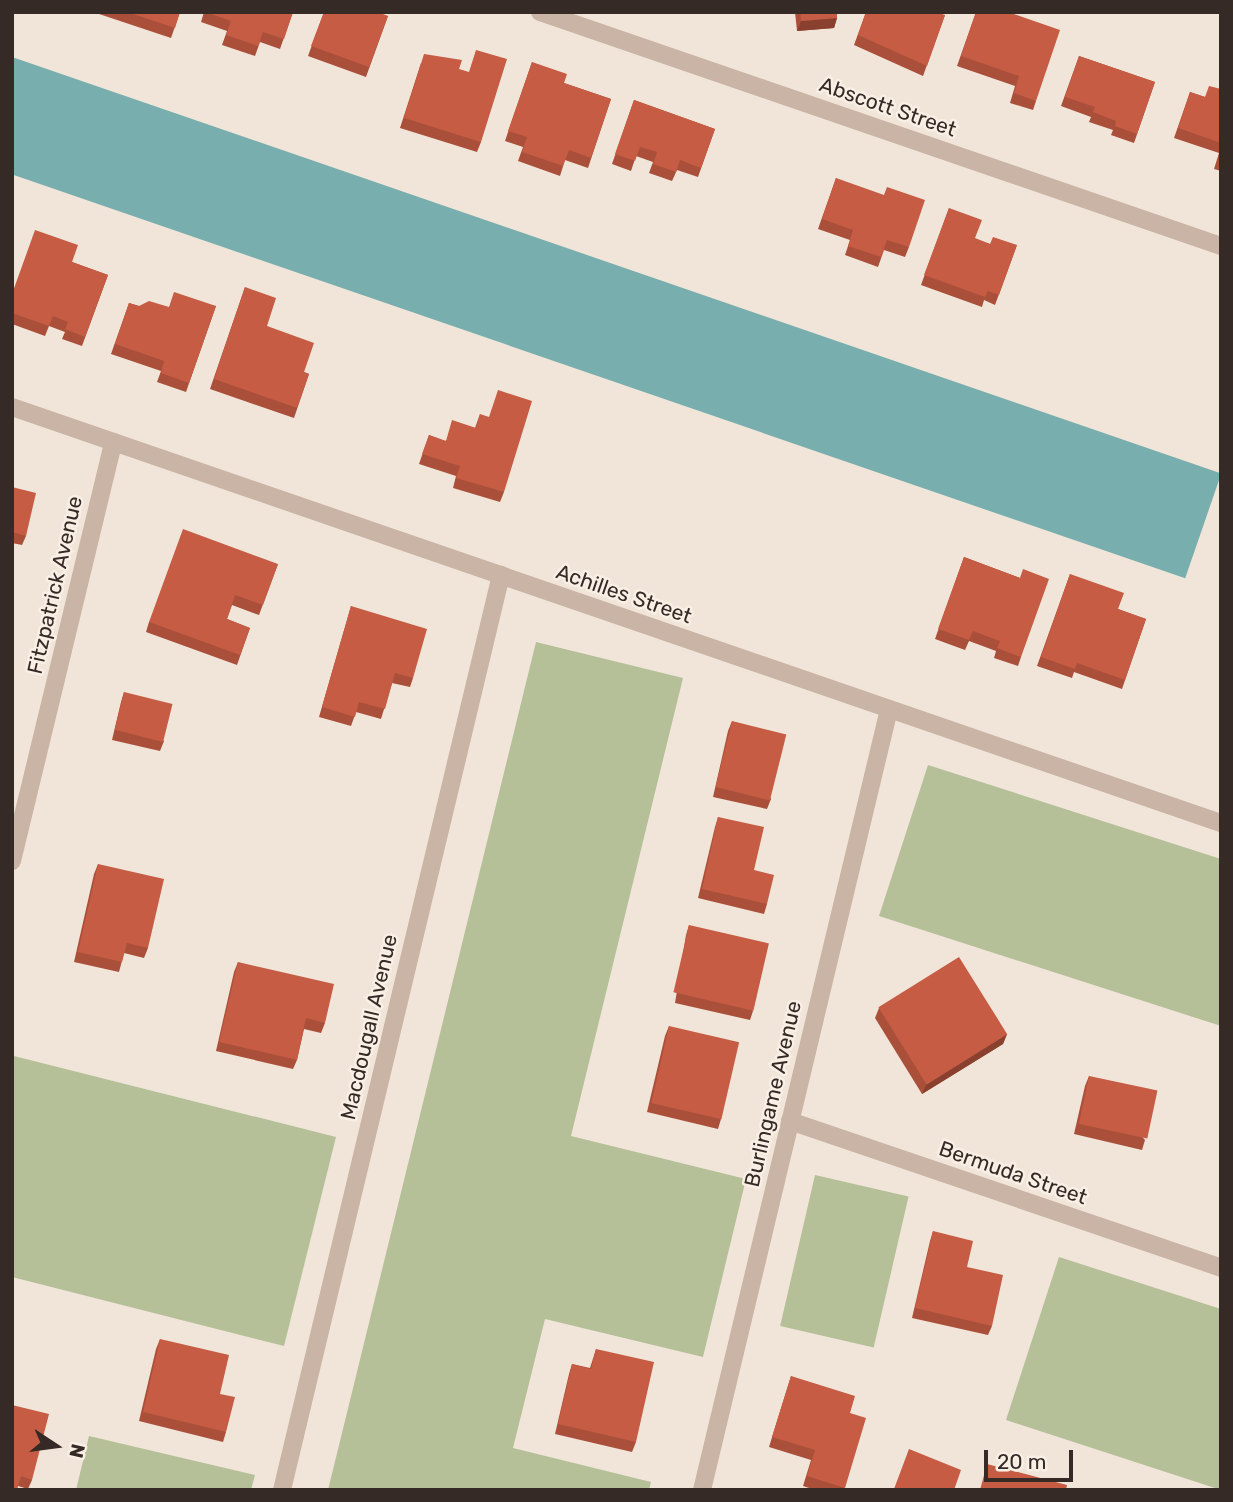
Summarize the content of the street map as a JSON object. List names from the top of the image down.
{
  "streets": {
    "street": [
      "Abscott Street",
      "Fitzpatrick Avenue",
      "Achilles Street",
      "Macdougall Avenue",
      "Burlingame Avenue",
      "Bermuda Street"
    ]
  },
  "crossings": [
    ["Fitzpatrick Avenue", "Achilles Street"],
    ["Achilles Street", "Macdougall Avenue"],
    ["Achilles Street", "Burlingame Avenue"],
    ["Burlingame Avenue", "Bermuda Street"]
  ],
  "scale_bar": "20 m",
  "north": "right"
}
